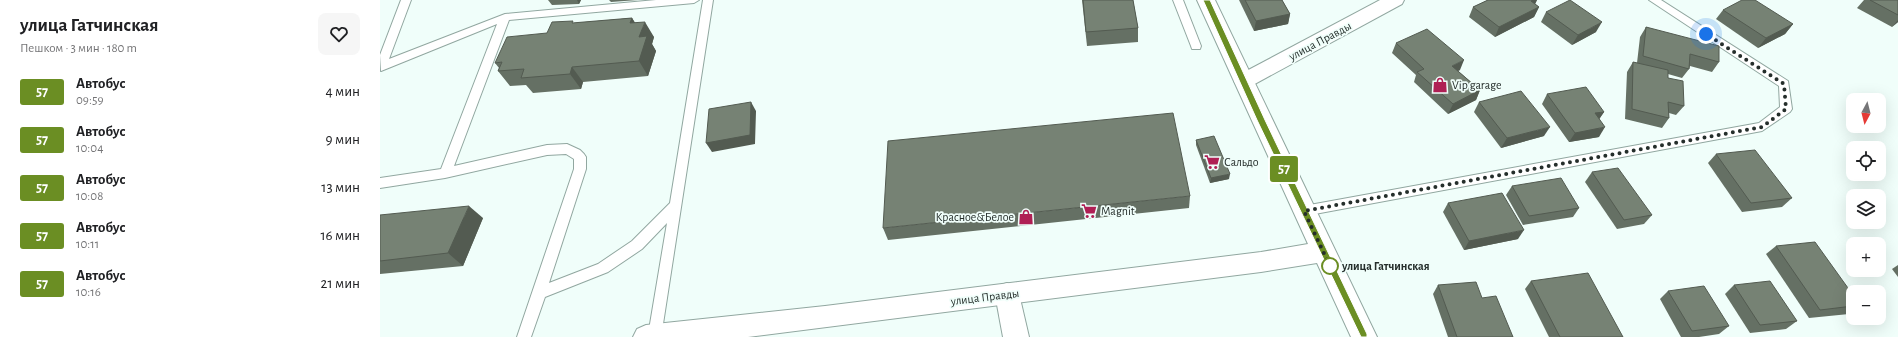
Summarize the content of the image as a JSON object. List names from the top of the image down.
{
  "streets": {
    "main road": ["улица Правды"]
  },
  "places": {
    "shop": ["Vip garage", "Красное&Белое"],
    "supermarket": ["Сальдо", "Magnit"],
    "other": ["улица Гатчинская"]
  },
  "lines": ["bus line 57"],
  "north": "bottom",
  "page": {
    "heading": ["улица Гатчинская", "Пешком · 3 мин · 180 m"],
    "on_map": "57",
    "list": [
      {
        "mark": "57",
        "name": "Автобус",
        "note": "09:59",
        "value": "4 мин"
      },
      {
        "mark": "57",
        "name": "Автобус",
        "note": "10:04",
        "value": "9 мин"
      },
      {
        "mark": "57",
        "name": "Автобус",
        "note": "10:08",
        "value": "13 мин"
      },
      {
        "mark": "57",
        "name": "Автобус",
        "note": "10:11",
        "value": "16 мин"
      },
      {
        "mark": "57",
        "name": "Автобус",
        "note": "10:16",
        "value": "21 мин"
      }
    ],
    "map_buttons": ["+", "−"]
  }
}
